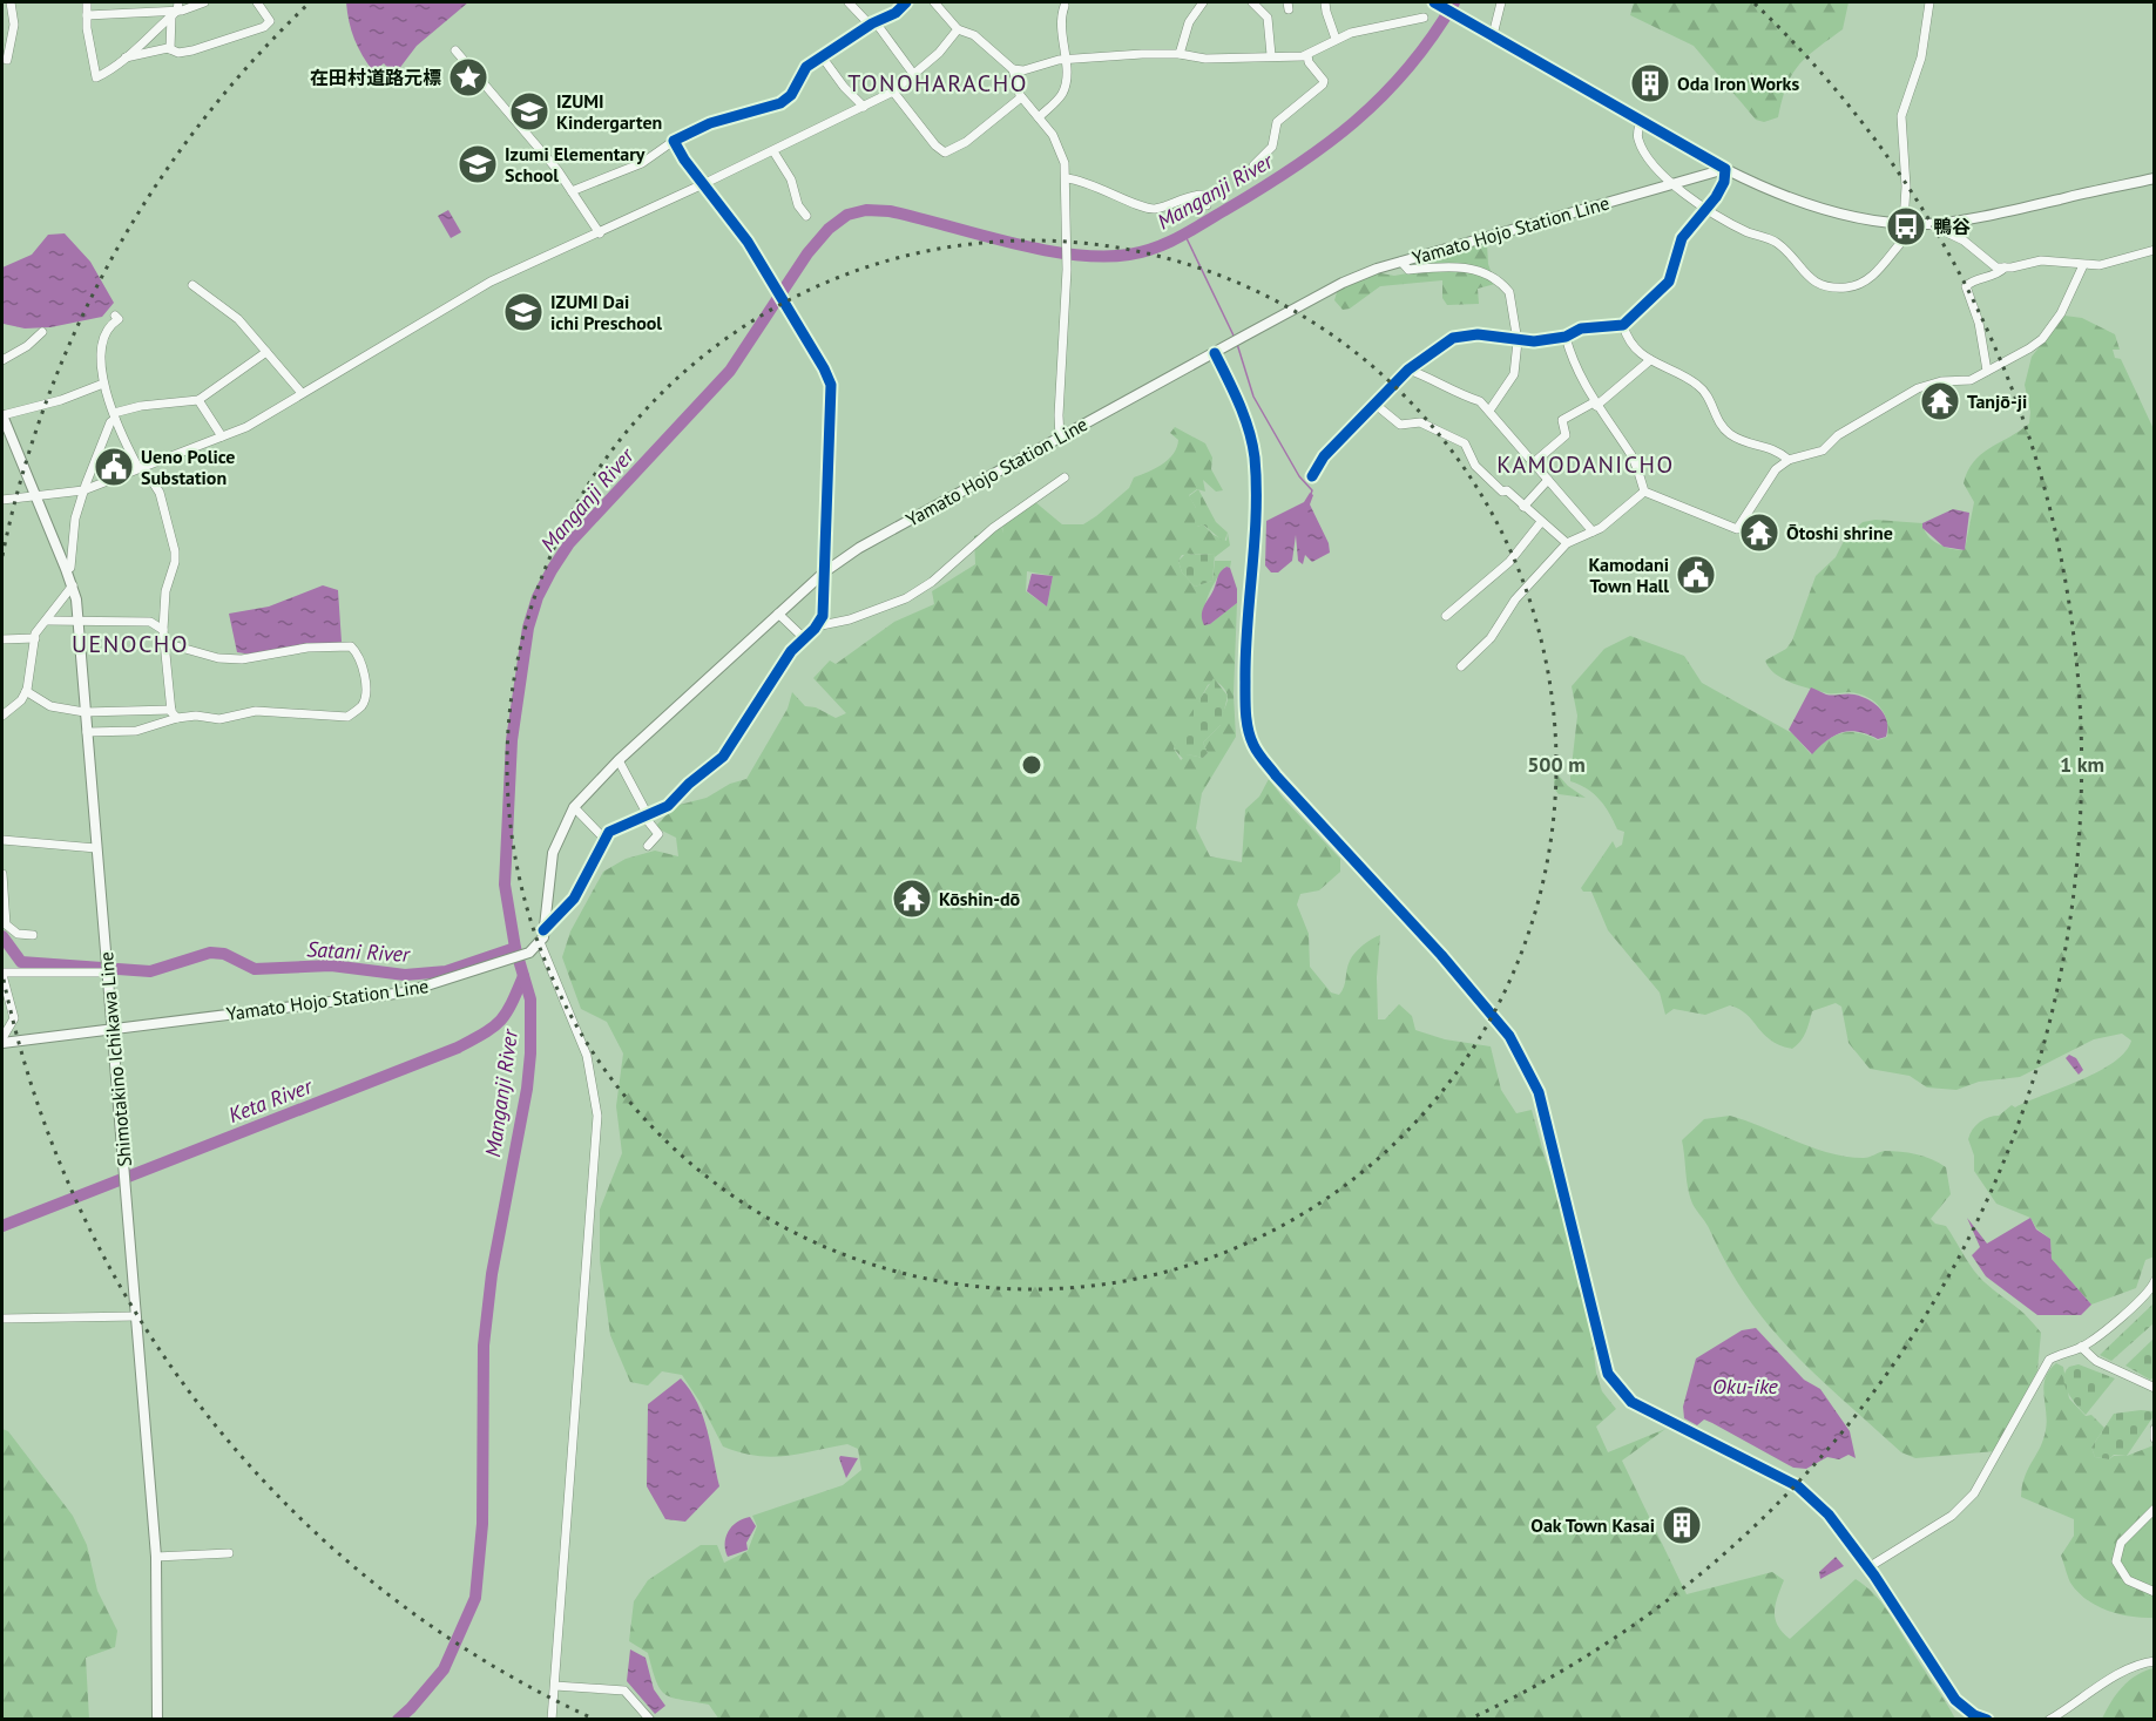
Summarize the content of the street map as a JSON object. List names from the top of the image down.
{
  "streets": {
    "main road": ["Yamato Hojo Station Line", "Shimotakino Ichikawa Line"]
  },
  "crossings": [
    ["Yamato Hojo Station Line", "Shimotakino Ichikawa Line"]
  ],
  "districts": ["TONOHARACHO", "KAMODANICHO", "UENOCHO"],
  "water": [
    "Manganji River",
    "Satani River",
    "Keta River",
    "Oku-ike"
  ],
  "places": {
    "place": ["在田村道路元標"],
    "building": ["Oda Iron Works", "Oak Town Kasai"],
    "school or university": ["IZUMI Kindergarten", "Izumi Elementary School", "IZUMI Dai ichi Preschool"],
    "bus stop": ["鴨谷"],
    "temple": ["Tanjō-ji", "Ōtoshi shrine", "Kōshin-dō"],
    "public building": ["Ueno Police Substation", "Kamodani Town Hall"]
  },
  "rings": ["500 m", "1 km"]
}
